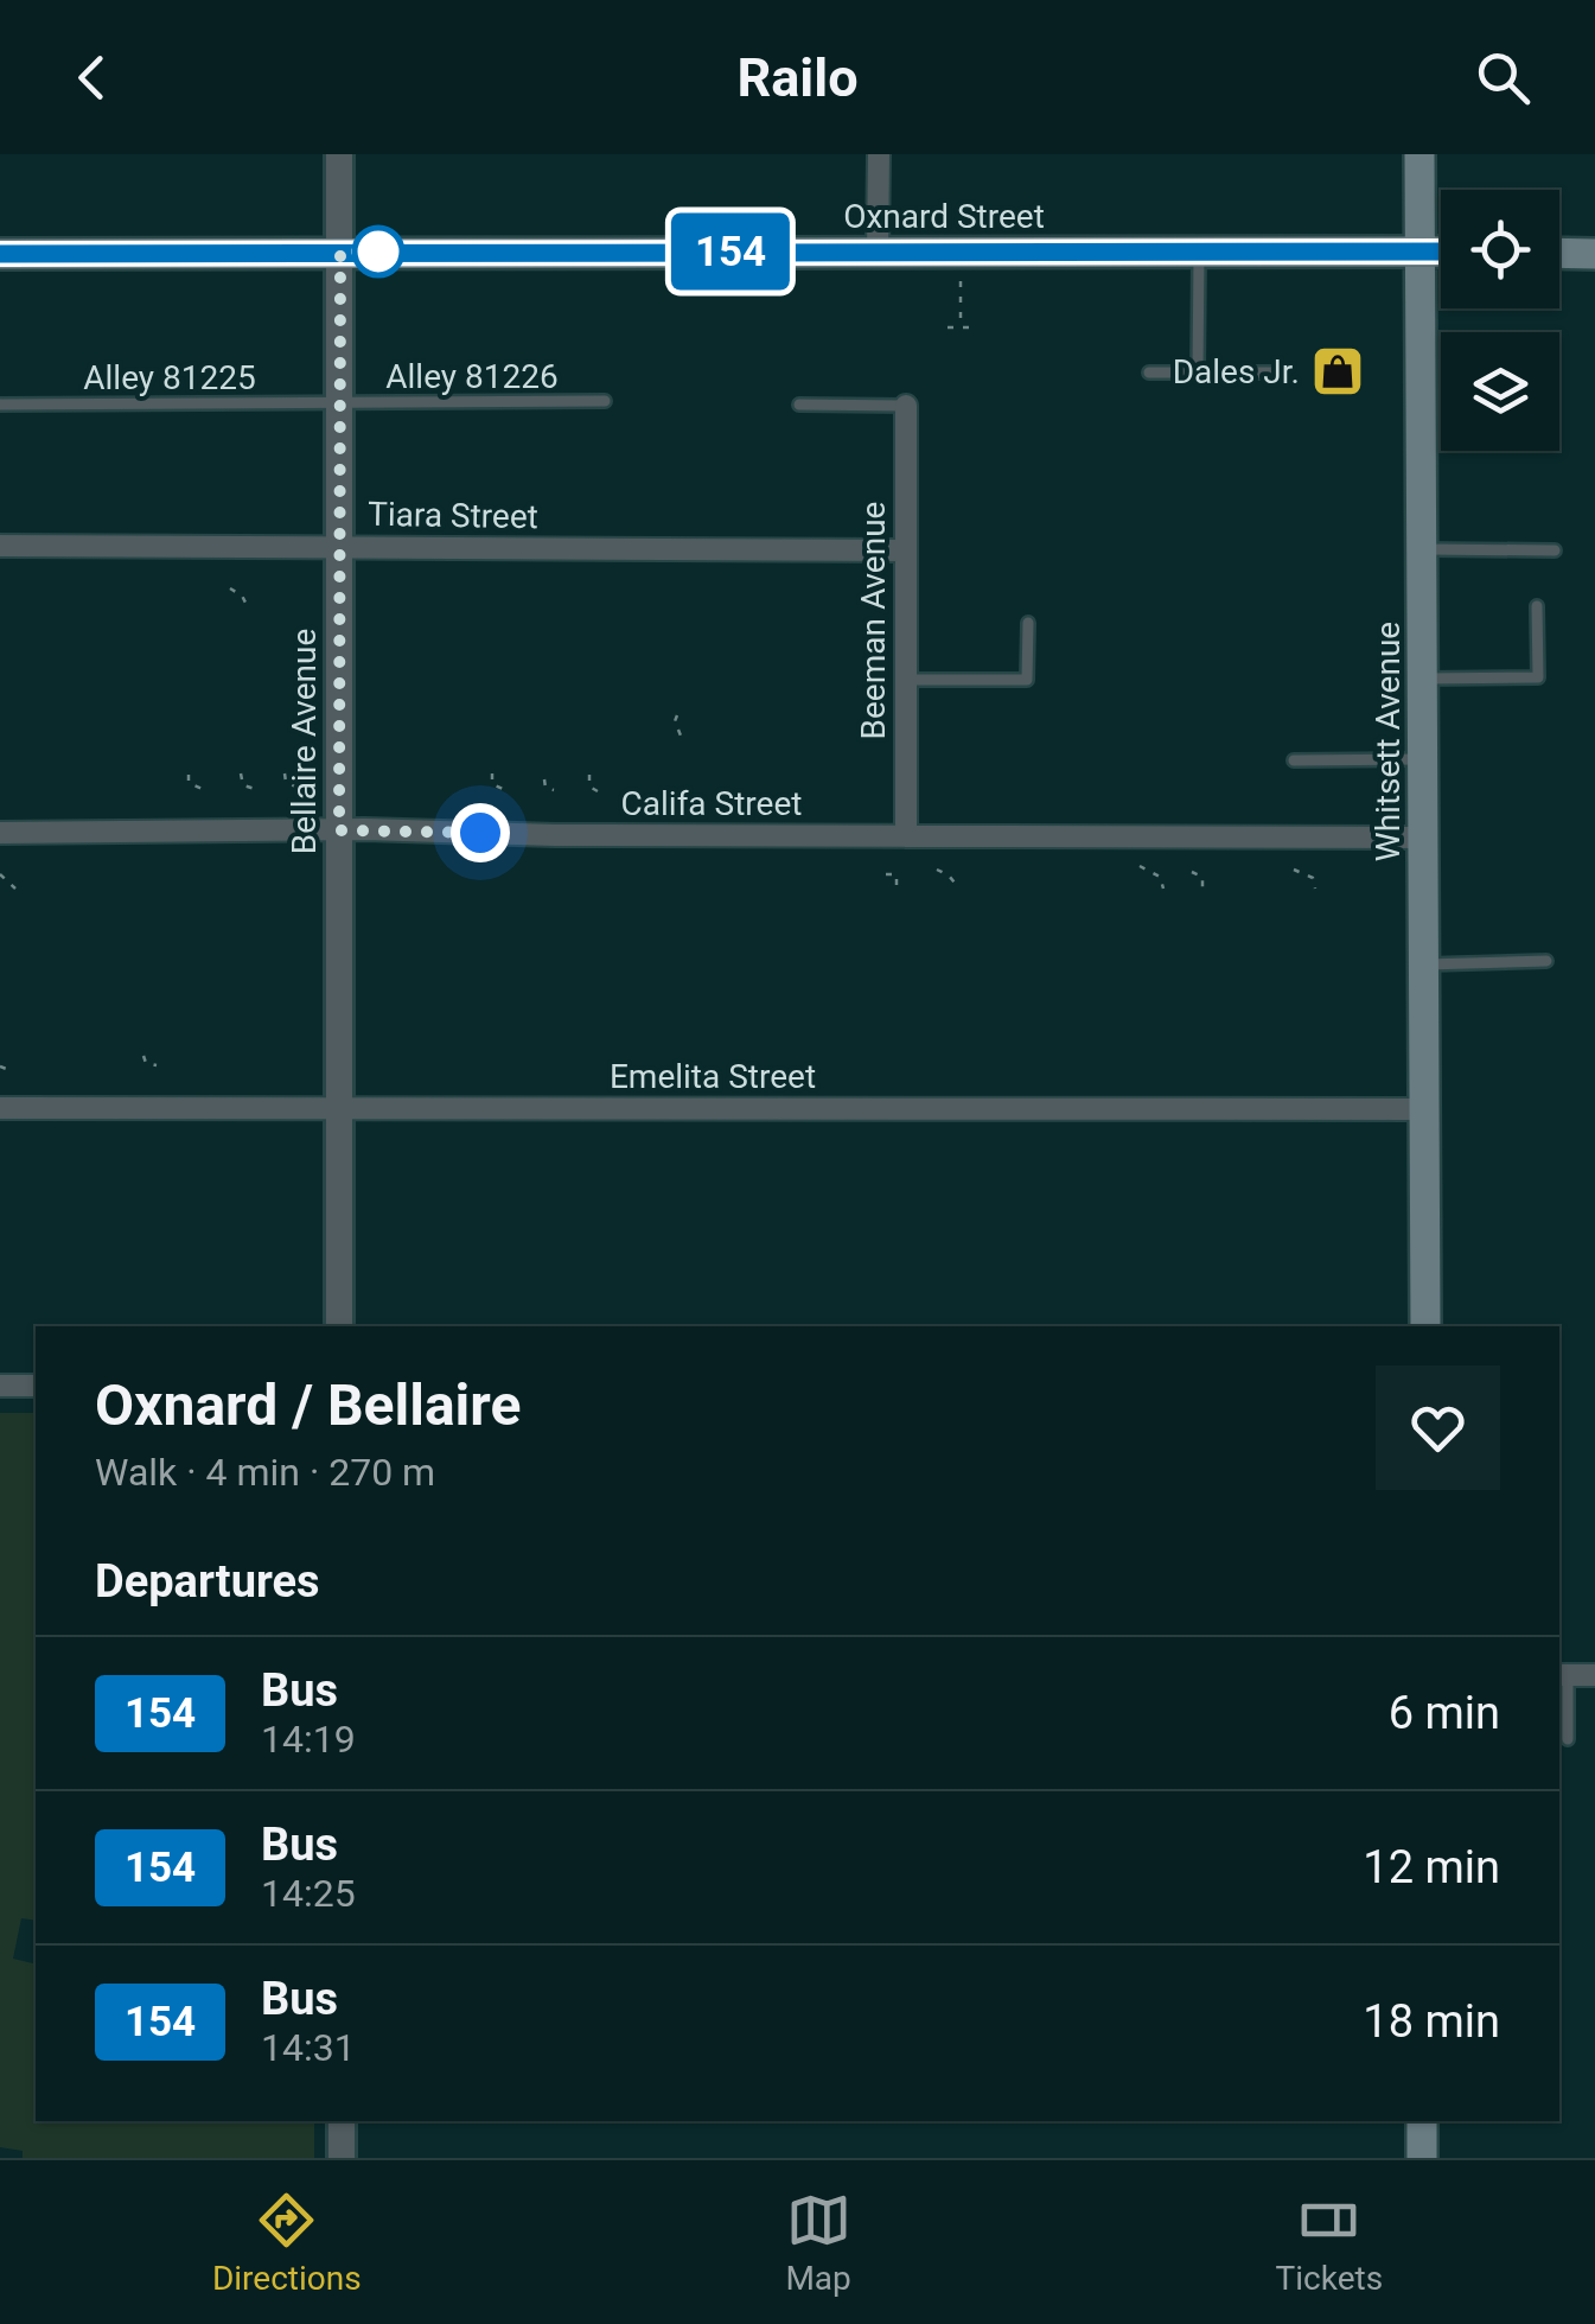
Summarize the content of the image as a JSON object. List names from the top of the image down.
{
  "streets": {
    "main road": ["Oxnard Street", "Whitsett Avenue"],
    "street": [
      "Tiara Street",
      "Beeman Avenue",
      "Bellaire Avenue",
      "Califa Street",
      "Emelita Street"
    ],
    "lane": ["Alley 81226", "Alley 81225"]
  },
  "crossings": [
    ["Oxnard Street", "Bellaire Avenue"],
    ["Oxnard Street", "Whitsett Avenue"],
    ["Alley 81226", "Alley 81225"],
    ["Alley 81226", "Bellaire Avenue"],
    ["Alley 81225", "Bellaire Avenue"],
    ["Tiara Street", "Beeman Avenue"],
    ["Tiara Street", "Bellaire Avenue"],
    ["Beeman Avenue", "Califa Street"],
    ["Bellaire Avenue", "Califa Street"],
    ["Bellaire Avenue", "Emelita Street"],
    ["Whitsett Avenue", "Califa Street"],
    ["Whitsett Avenue", "Emelita Street"]
  ],
  "places": {
    "shop": ["Dales Jr."]
  },
  "lines": ["bus line 154"],
  "page": {
    "header": "Railo",
    "on_map": "154",
    "heading": [
      ["Oxnard / Bellaire", "Walk · 4 min · 270 m"],
      "Departures"
    ],
    "list": [
      {
        "mark": "154",
        "name": "Bus",
        "note": "14:19",
        "value": "6 min"
      },
      {
        "mark": "154",
        "name": "Bus",
        "note": "14:25",
        "value": "12 min"
      },
      {
        "mark": "154",
        "name": "Bus",
        "note": "14:31",
        "value": "18 min"
      }
    ],
    "tabs": ["Directions", "Map", "Tickets"]
  }
}
